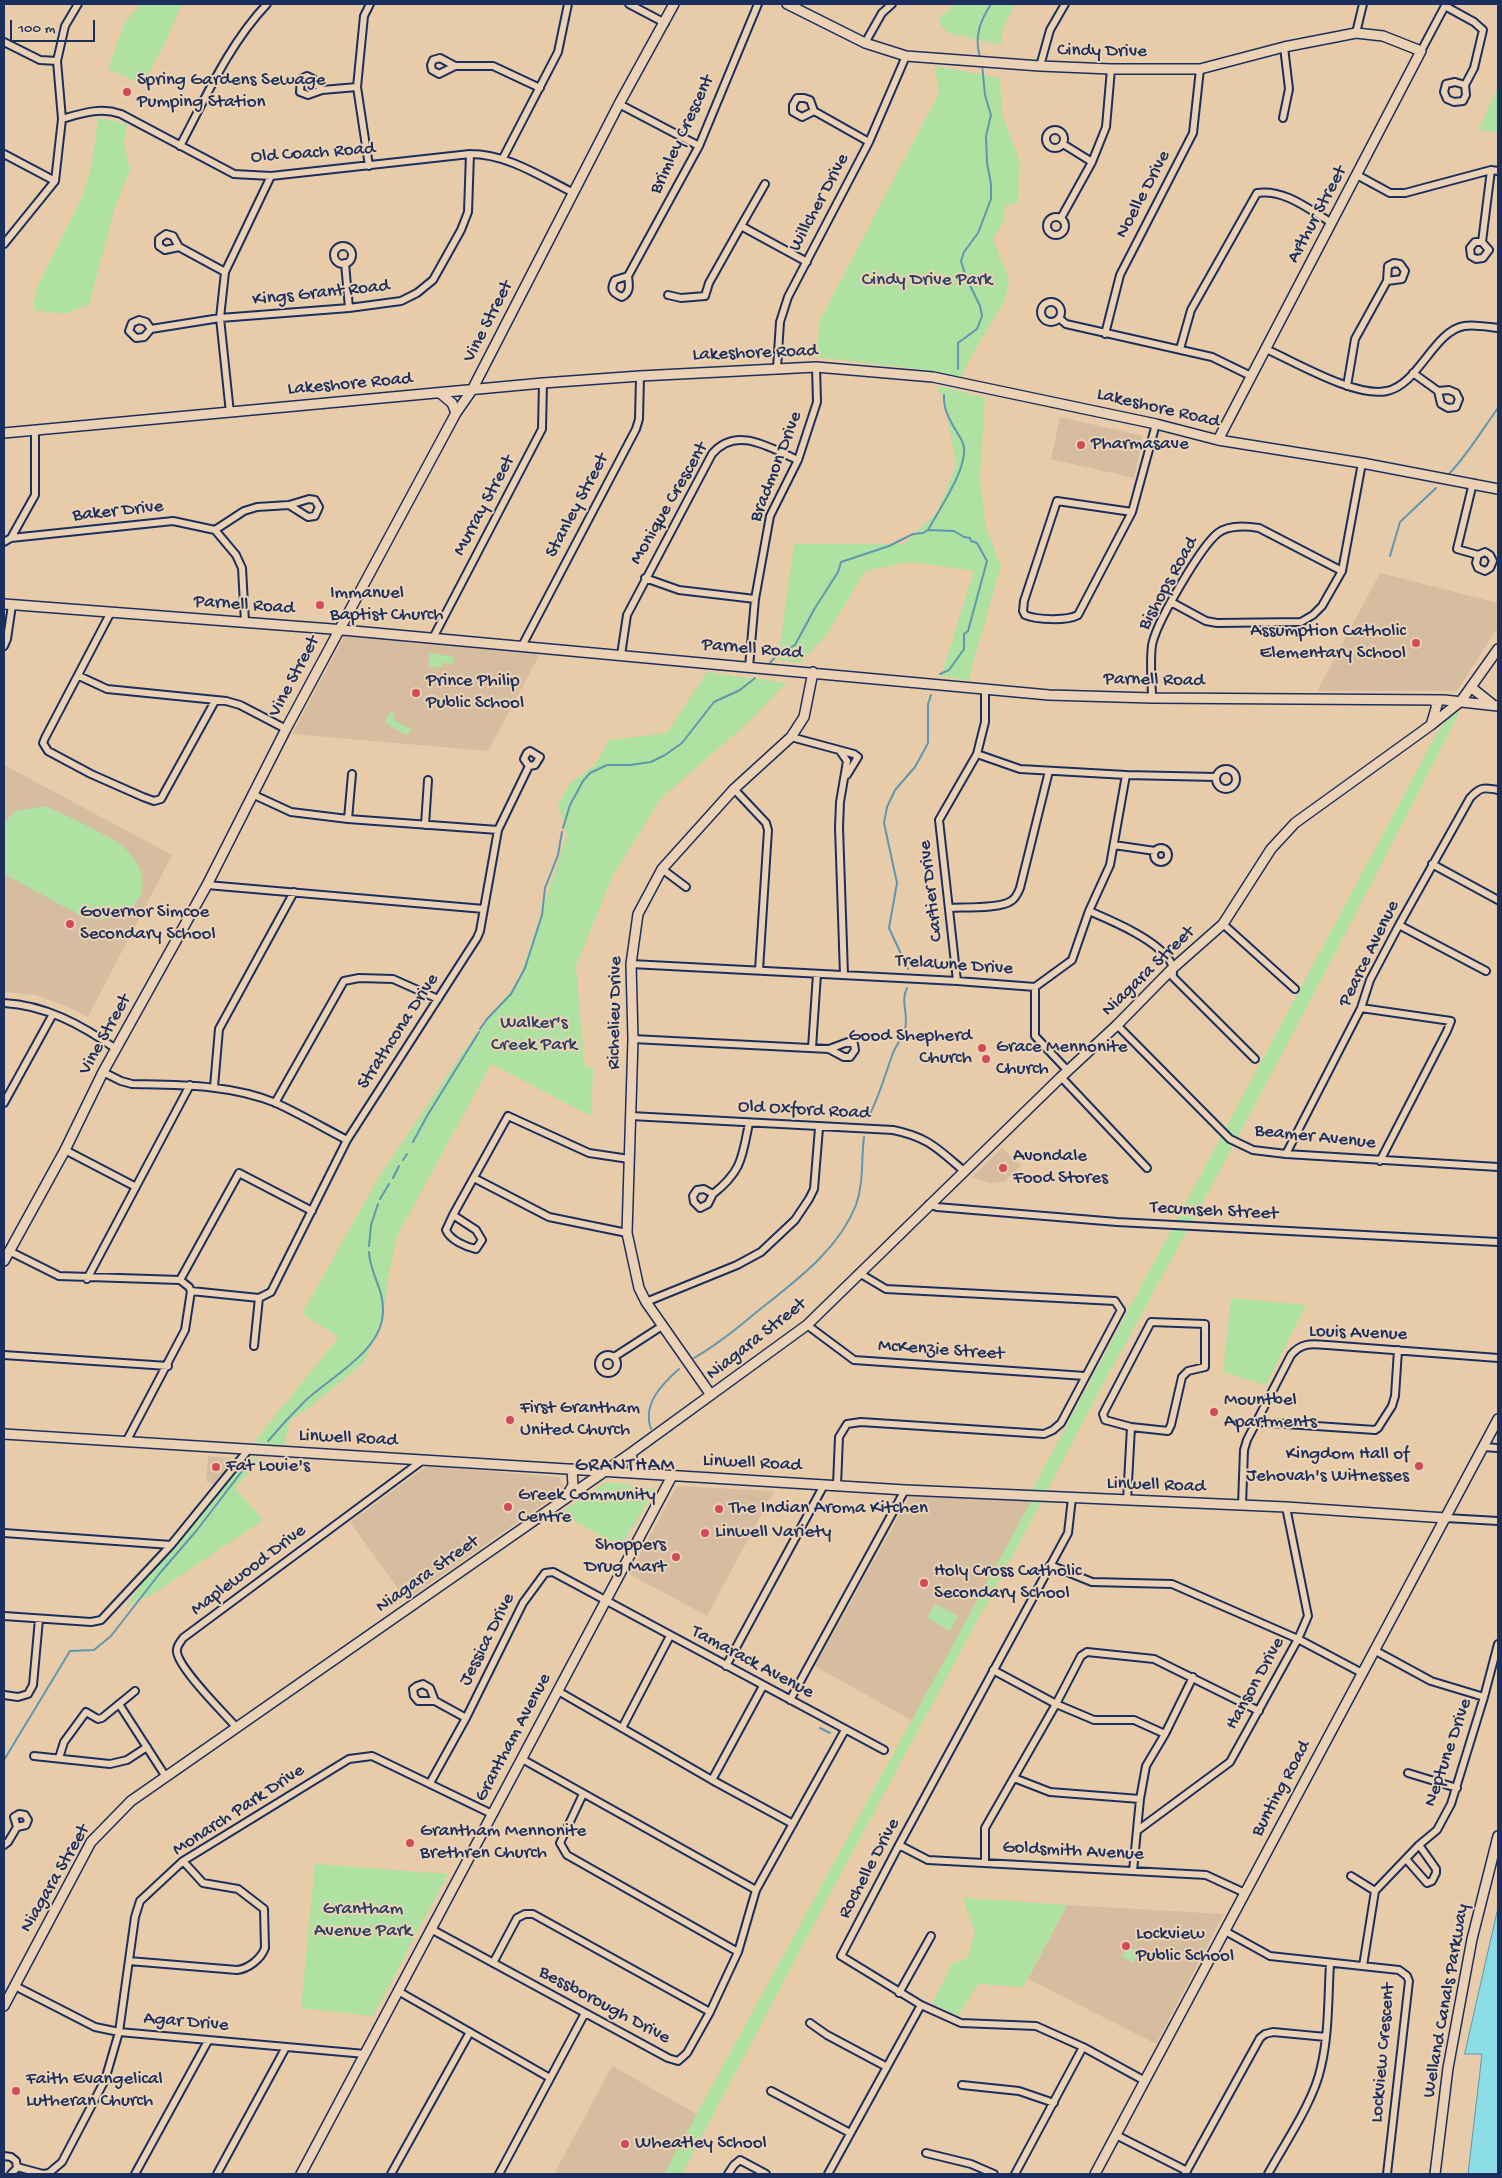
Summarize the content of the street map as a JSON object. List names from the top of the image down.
{
  "streets": {
    "main road": [
      "Cindy Drive",
      "Arthur Street",
      "Vine Street",
      "Lakeshore Road",
      "Parnell Road",
      "Niagara Street",
      "Richelieu Drive",
      "Linwell Road",
      "Grantham Avenue",
      "Bunting Road",
      "Welland Canals Parkway"
    ],
    "street": [
      "Brimley Crescent",
      "Old Coach Road",
      "Noelle Drive",
      "Willcher Drive",
      "Kings Grant Road",
      "Bradmon Drive",
      "Monique Crescent",
      "Murray Street",
      "Stanley Street",
      "Baker Drive",
      "Bishops Road",
      "Cartier Drive",
      "Pearce Avenue",
      "Trelawne Drive",
      "Strathcona Drive",
      "Old Oxford Road",
      "Beamer Avenue",
      "Tecumseh Street",
      "Louis Avenue",
      "McKenzie Street",
      "Maplewood Drive",
      "Jessica Drive",
      "Tamarack Avenue",
      "Hanson Drive",
      "Neptune Drive",
      "Monarch Park Drive",
      "Goldsmith Avenue",
      "Rochelle Drive",
      "Bessborough Drive",
      "Agar Drive",
      "Lockview Crescent"
    ]
  },
  "crossings": [
    ["Cindy Drive", "Noelle Drive"],
    ["Cindy Drive", "Willcher Drive"],
    ["Cindy Drive", "Arthur Street"],
    ["Old Coach Road", "Kings Grant Road"],
    ["Old Coach Road", "Vine Street"],
    ["Willcher Drive", "Lakeshore Road"],
    ["Arthur Street", "Lakeshore Road"],
    ["Vine Street", "Lakeshore Road"],
    ["Vine Street", "Parnell Road"],
    ["Lakeshore Road", "Bradmon Drive"],
    ["Lakeshore Road", "Murray Street"],
    ["Lakeshore Road", "Stanley Street"],
    ["Bradmon Drive", "Monique Crescent"],
    ["Bradmon Drive", "Parnell Road"],
    ["Monique Crescent", "Parnell Road"],
    ["Murray Street", "Parnell Road"],
    ["Stanley Street", "Parnell Road"],
    ["Bishops Road", "Parnell Road"],
    ["Parnell Road", "Cartier Drive"],
    ["Parnell Road", "Niagara Street"],
    ["Parnell Road", "Richelieu Drive"],
    ["Cartier Drive", "Trelawne Drive"],
    ["Pearce Avenue", "Beamer Avenue"],
    ["Trelawne Drive", "Richelieu Drive"],
    ["Niagara Street", "Richelieu Drive"],
    ["Niagara Street", "Old Oxford Road"],
    ["Niagara Street", "Beamer Avenue"],
    ["Niagara Street", "Tecumseh Street"],
    ["Niagara Street", "McKenzie Street"],
    ["Niagara Street", "Linwell Road"],
    ["Niagara Street", "Maplewood Drive"],
    ["Niagara Street", "Agar Drive"],
    ["Richelieu Drive", "Old Oxford Road"],
    ["Louis Avenue", "Linwell Road"],
    ["Linwell Road", "Maplewood Drive"],
    ["Linwell Road", "Hanson Drive"],
    ["Linwell Road", "Grantham Avenue"],
    ["Linwell Road", "Bunting Road"],
    ["Linwell Road", "Rochelle Drive"],
    ["Jessica Drive", "Tamarack Avenue"],
    ["Jessica Drive", "Grantham Avenue"],
    ["Jessica Drive", "Monarch Park Drive"],
    ["Tamarack Avenue", "Grantham Avenue"],
    ["Tamarack Avenue", "Bessborough Drive"],
    ["Grantham Avenue", "Monarch Park Drive"],
    ["Grantham Avenue", "Bessborough Drive"],
    ["Grantham Avenue", "Agar Drive"],
    ["Bunting Road", "Goldsmith Avenue"],
    ["Bunting Road", "Rochelle Drive"],
    ["Bunting Road", "Lockview Crescent"],
    ["Monarch Park Drive", "Agar Drive"],
    ["Goldsmith Avenue", "Rochelle Drive"]
  ],
  "districts": ["GRANTHAM"],
  "parks": ["Cindy Drive Park", "Walker's Creek Park", "Grantham Avenue Park"],
  "places": [
    "Spring Gardens Sewage Pumping Station",
    "Pharmasave",
    "Immanuel Baptist Church",
    "Assumption Catholic Elementary School",
    "Prince Philip Public School",
    "Governor Simcoe Secondary School",
    "Good Shepherd Church",
    "Grace Mennonite Church",
    "Avondale Food Stores",
    "Mountbel Apartments",
    "First Grantham United Church",
    "Kingdom Hall of Jehovah's Witnesses",
    "Fat Louie's",
    "Greek Community Centre",
    "The Indian Aroma Kitchen",
    "Linwell Variety",
    "Shoppers Drug Mart",
    "Holy Cross Catholic Secondary School",
    "Grantham Mennonite Brethren Church",
    "Lockview Public School",
    "Faith Evangelical Lutheran Church",
    "Wheatley School"
  ],
  "scale_bar": "100 m"
}
